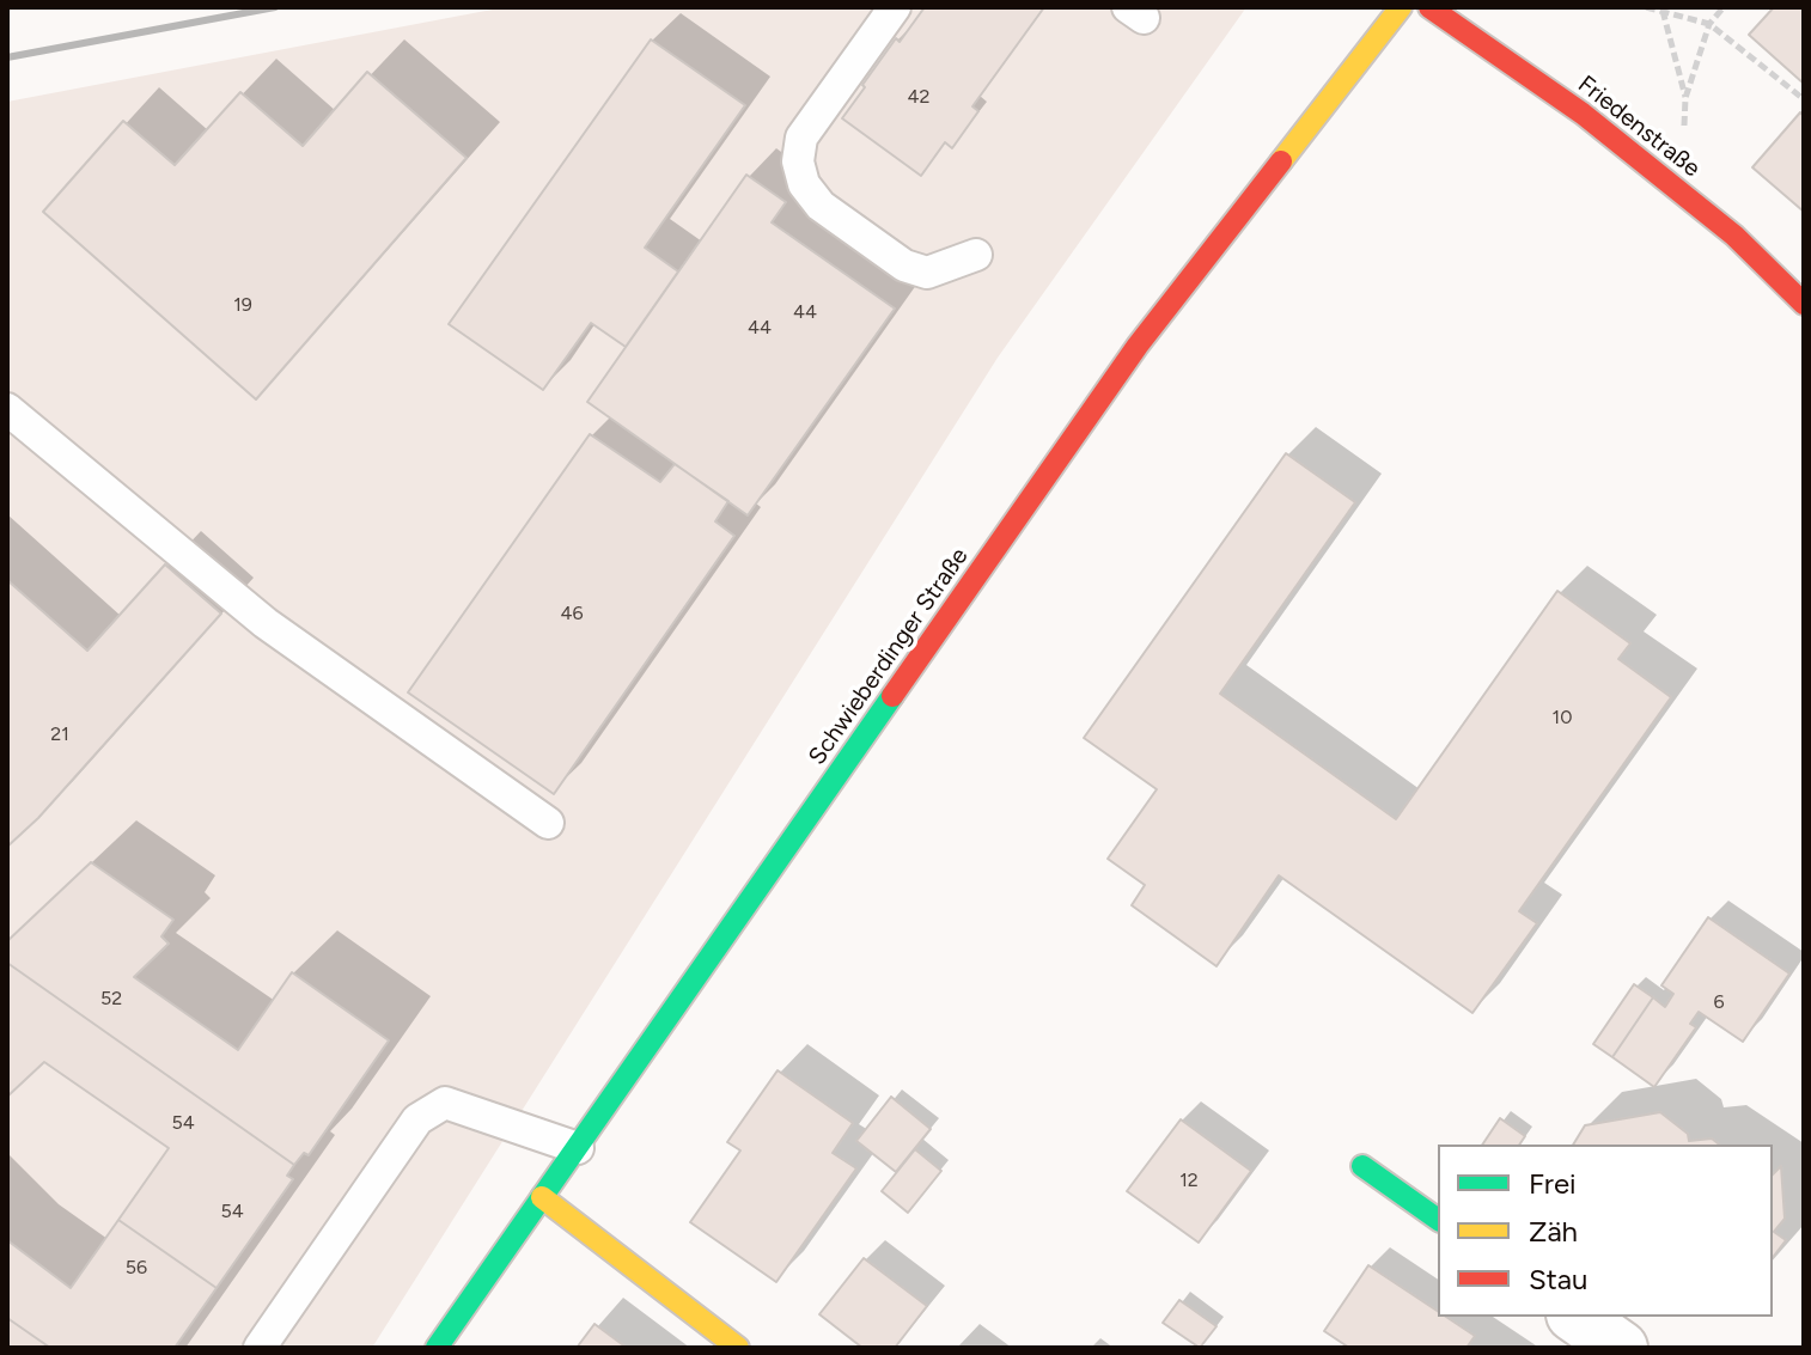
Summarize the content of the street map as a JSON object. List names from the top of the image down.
{
  "streets": {
    "main road": ["Friedenstraße", "Schwieberdinger Straße"]
  },
  "house_numbers": [
    "42",
    "19",
    "44",
    "44",
    "46",
    "10",
    "21",
    "52",
    "6",
    "54",
    "12",
    "54",
    "56"
  ],
  "legend": ["Frei", "Zäh", "Stau"]
}
